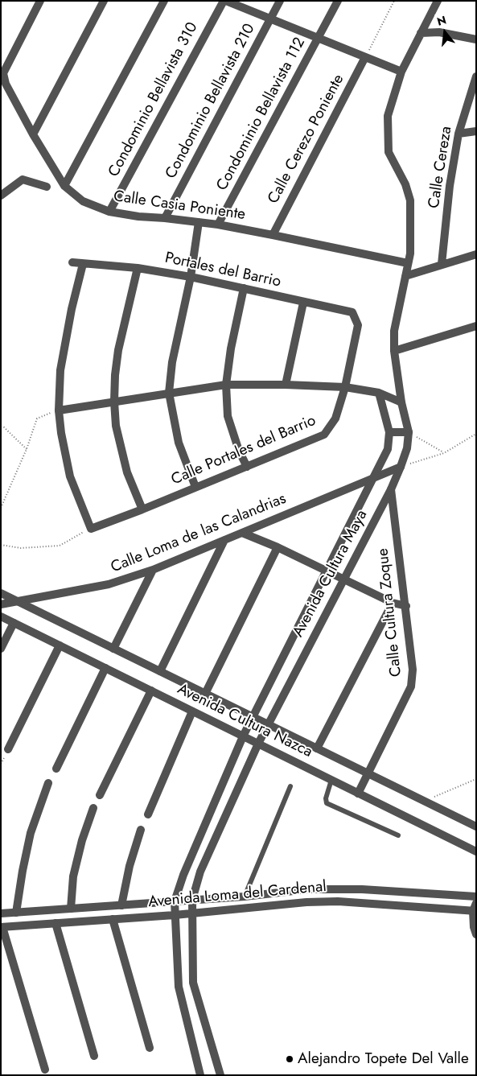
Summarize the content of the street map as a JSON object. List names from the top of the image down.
{
  "streets": {
    "street": [
      "Condominio Bellavista 310",
      "Condominio Bellavista 210",
      "Condominio Bellavista 112",
      "Calle Cerezo Poniente",
      "Calle Cereza",
      "Calle Casia Poniente",
      "Portales del Barrio",
      "Calle Portales del Barrio",
      "Calle Loma de las Calandrias",
      "Avenida Cultura Maya",
      "Calle Cultura Zoque",
      "Avenida Cultura Nazca",
      "Avenida Loma del Cardenal"
    ]
  },
  "crossings": [
    ["Condominio Bellavista 310", "Calle Casia Poniente"],
    ["Condominio Bellavista 210", "Calle Casia Poniente"],
    ["Condominio Bellavista 112", "Calle Casia Poniente"],
    ["Calle Cerezo Poniente", "Calle Casia Poniente"],
    ["Calle Casia Poniente", "Avenida Cultura Maya"],
    ["Portales del Barrio", "Calle Portales del Barrio"],
    ["Calle Loma de las Calandrias", "Avenida Cultura Maya"],
    ["Calle Loma de las Calandrias", "Avenida Cultura Nazca"],
    ["Avenida Cultura Maya", "Calle Cultura Zoque"],
    ["Avenida Cultura Maya", "Avenida Cultura Nazca"],
    ["Avenida Cultura Maya", "Avenida Loma del Cardenal"],
    ["Calle Cultura Zoque", "Avenida Cultura Nazca"]
  ],
  "places": ["Alejandro Topete Del Valle"],
  "north": "top"
}
